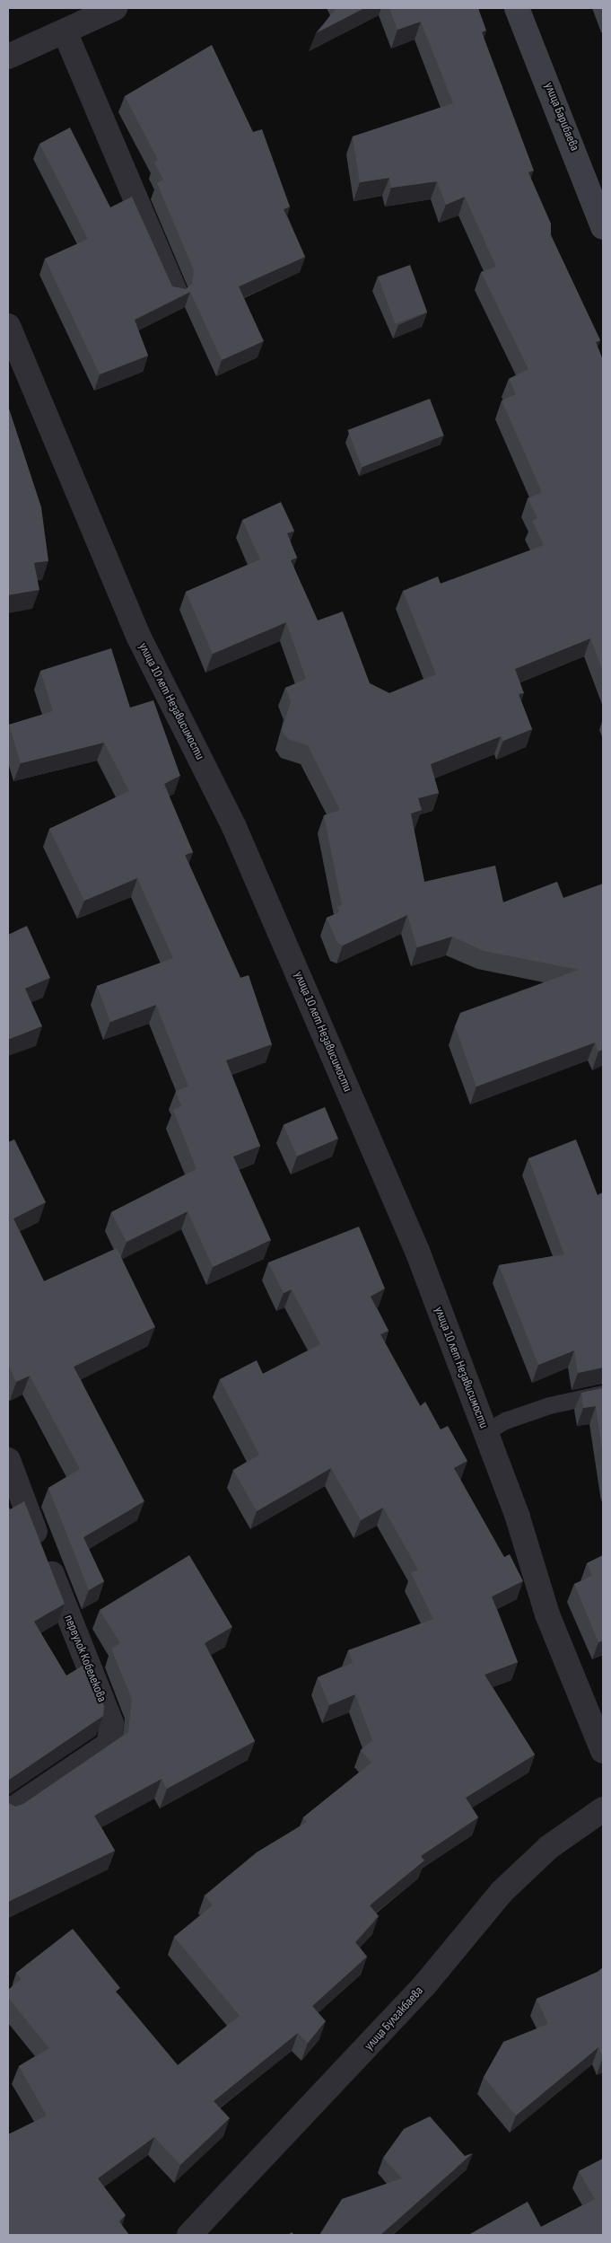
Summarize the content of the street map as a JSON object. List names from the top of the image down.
{
  "streets": {
    "street": [
      "улица Барибаева",
      "улица 10 лет Независимости",
      "переулок Кобелекова",
      "улица Булгакбаева"
    ]
  }
}
